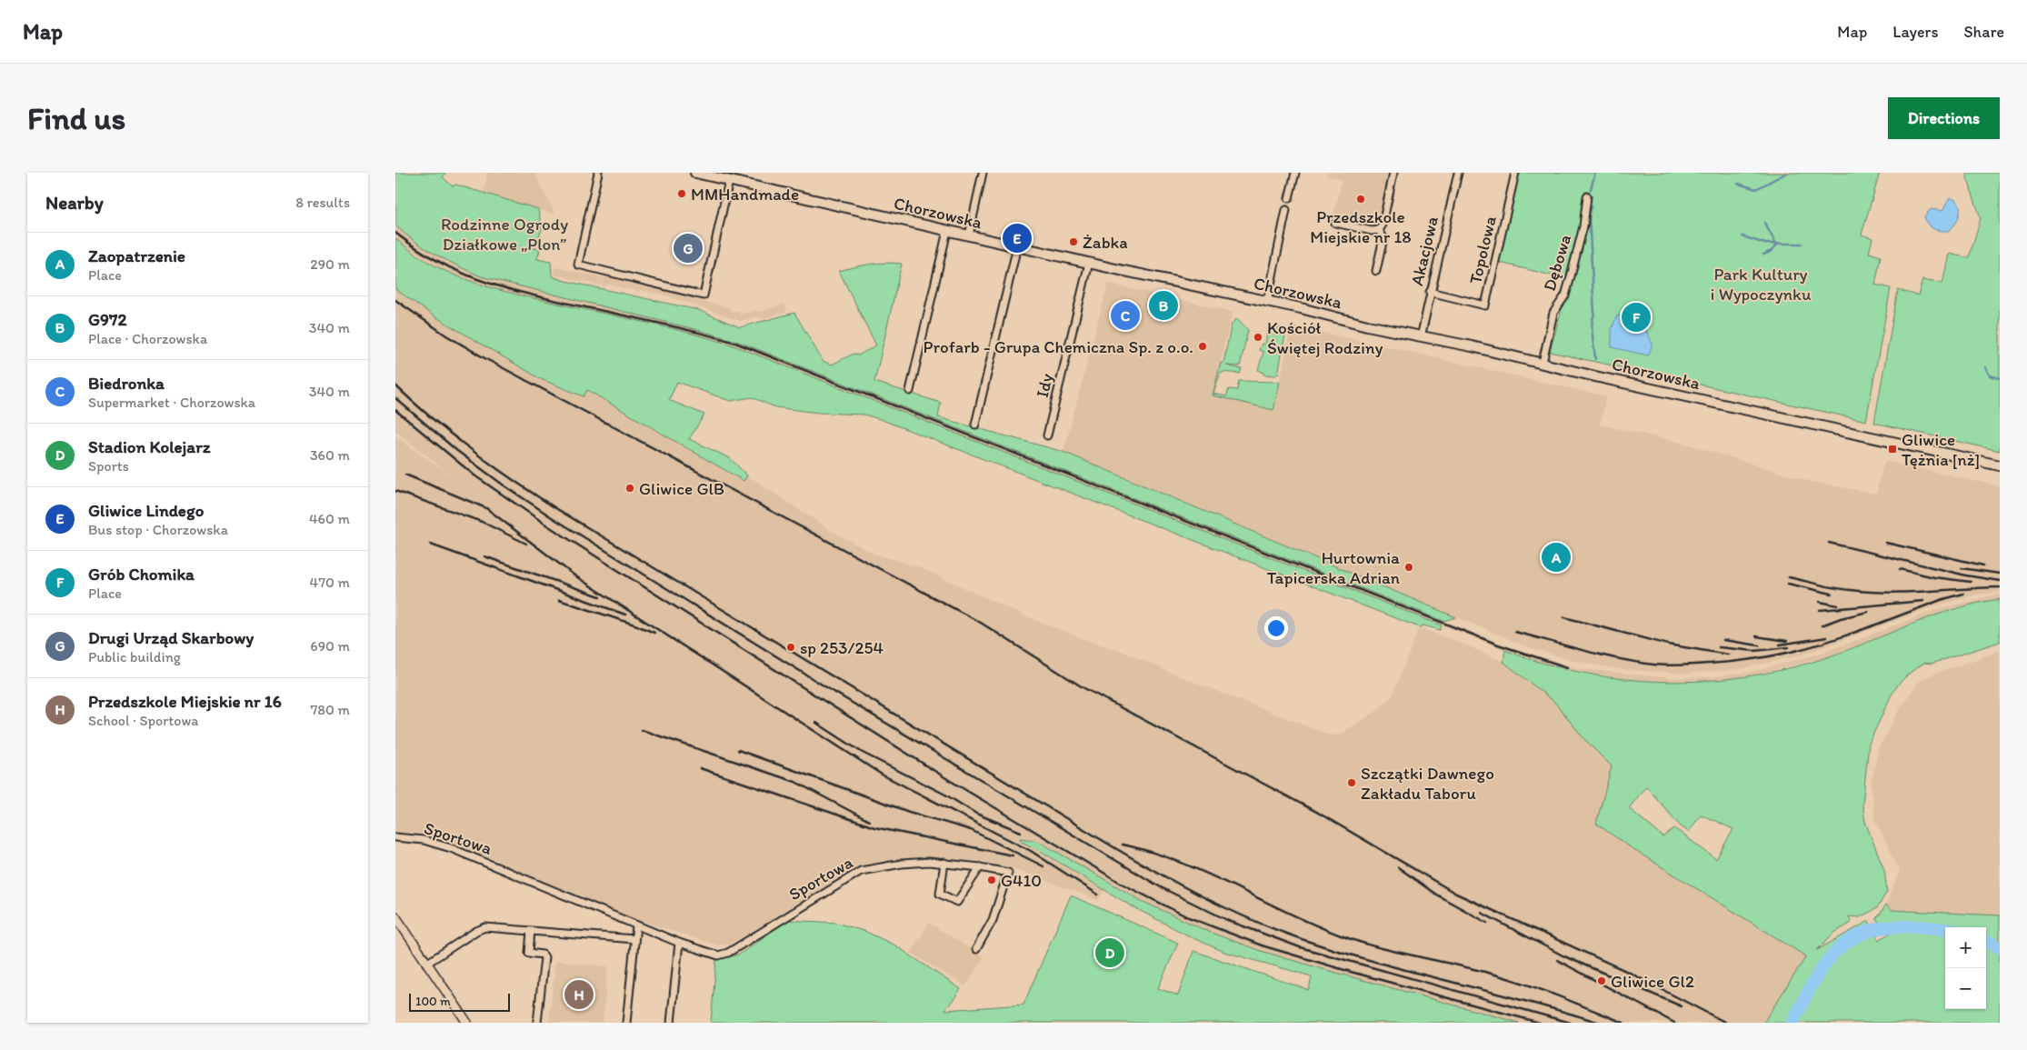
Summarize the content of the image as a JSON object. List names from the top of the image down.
{
  "streets": {
    "main road": ["Chorzowska"],
    "street": [
      "Topolowa",
      "Akacjowa",
      "Dębowa",
      "Idy",
      "Sportowa"
    ]
  },
  "crossings": [
    ["Chorzowska", "Akacjowa"],
    ["Chorzowska", "Dębowa"],
    ["Chorzowska", "Idy"],
    ["Topolowa", "Akacjowa"]
  ],
  "parks": ["Rodzinne Ogrody Działkowe „Plon”", "Park Kultury i Wypoczynku"],
  "places": {
    "other": [
      "MMHandmade",
      "Przedszkole Miejskie nr 18",
      "Żabka",
      "Kościół Świętej Rodziny",
      "Profarb - Grupa Chemiczna Sp. z o.o.",
      "Gliwice GlB",
      "Hurtownia Tapicerska Adrian",
      "sp 253/254",
      "Szczątki Dawnego Zakładu Taboru",
      "G410",
      "Gliwice Gl2"
    ],
    "transit": ["Gliwice Tężnia [nż]"]
  },
  "scale_bar": "100 m",
  "page": {
    "header": "Map",
    "nav": ["Map", "Layers", "Share"],
    "buttons": "Directions",
    "title": "Find us",
    "heading": ["Nearby", "8 results"],
    "pins": [
      "E",
      "G",
      "B",
      "C",
      "F",
      "A",
      "D",
      "H"
    ],
    "list": [
      {
        "mark": "A",
        "name": "Zaopatrzenie",
        "note": "Place",
        "value": "290 m"
      },
      {
        "mark": "B",
        "name": "G972",
        "note": "Place · Chorzowska",
        "value": "340 m"
      },
      {
        "mark": "C",
        "name": "Biedronka",
        "note": "Supermarket · Chorzowska",
        "value": "340 m"
      },
      {
        "mark": "D",
        "name": "Stadion Kolejarz",
        "note": "Sports",
        "value": "360 m"
      },
      {
        "mark": "E",
        "name": "Gliwice Lindego",
        "note": "Bus stop · Chorzowska",
        "value": "460 m"
      },
      {
        "mark": "F",
        "name": "Grób Chomika",
        "note": "Place",
        "value": "470 m"
      },
      {
        "mark": "G",
        "name": "Drugi Urząd Skarbowy",
        "note": "Public building",
        "value": "690 m"
      },
      {
        "mark": "H",
        "name": "Przedszkole Miejskie nr 16",
        "note": "School · Sportowa",
        "value": "780 m"
      }
    ],
    "map_buttons": ["+", "−"],
    "scale": "100 m"
  }
}
